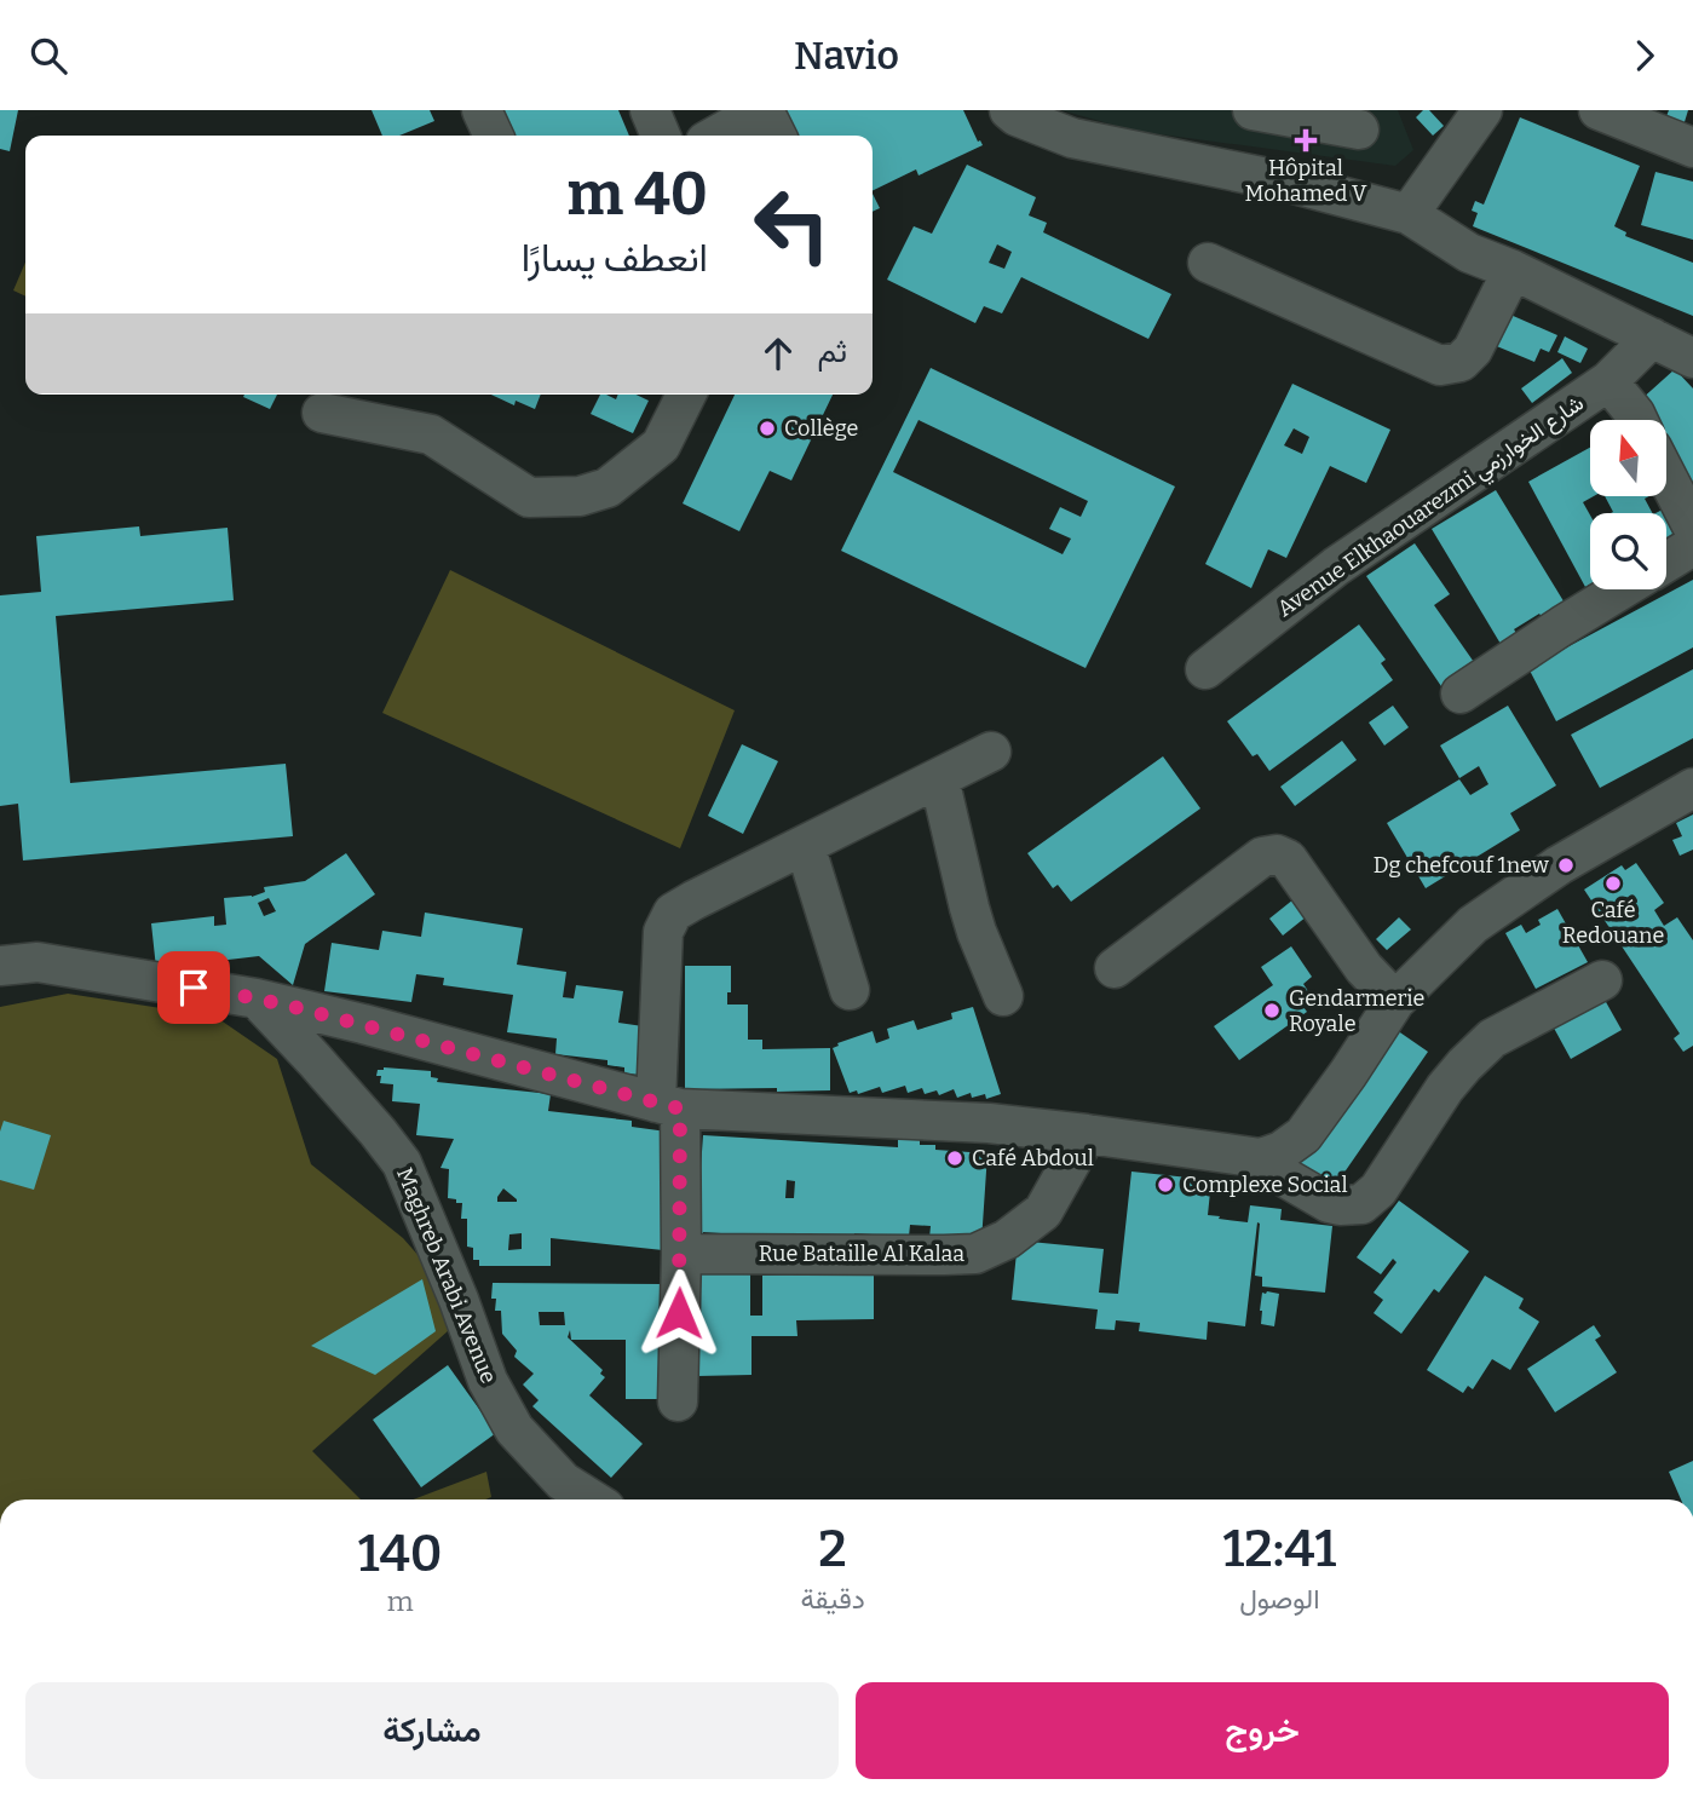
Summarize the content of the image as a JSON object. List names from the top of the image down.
{
  "streets": {
    "street": ["Avenue Elkhaouarezmi شارع الخوارزمي", "Rue Bataille Al Kalaa", "Maghreb Arabi Avenue"]
  },
  "places": {
    "health": ["Hôpital Mohamed V"],
    "other": [
      "Collège",
      "Dg chefcouf 1new",
      "Café Redouane",
      "Gendarmerie Royale",
      "Café Abdoul",
      "Complexe Social"
    ]
  },
  "north": "top",
  "page": {
    "header": "Navio",
    "turn": ["40 m", "انعطف يسارًا"],
    "then": "ثم",
    "eta": [
      "12:41",
      "الوصول",
      "2",
      "دقيقة",
      "140",
      "m"
    ],
    "buttons": ["خروج", "مشاركة"]
  }
}
